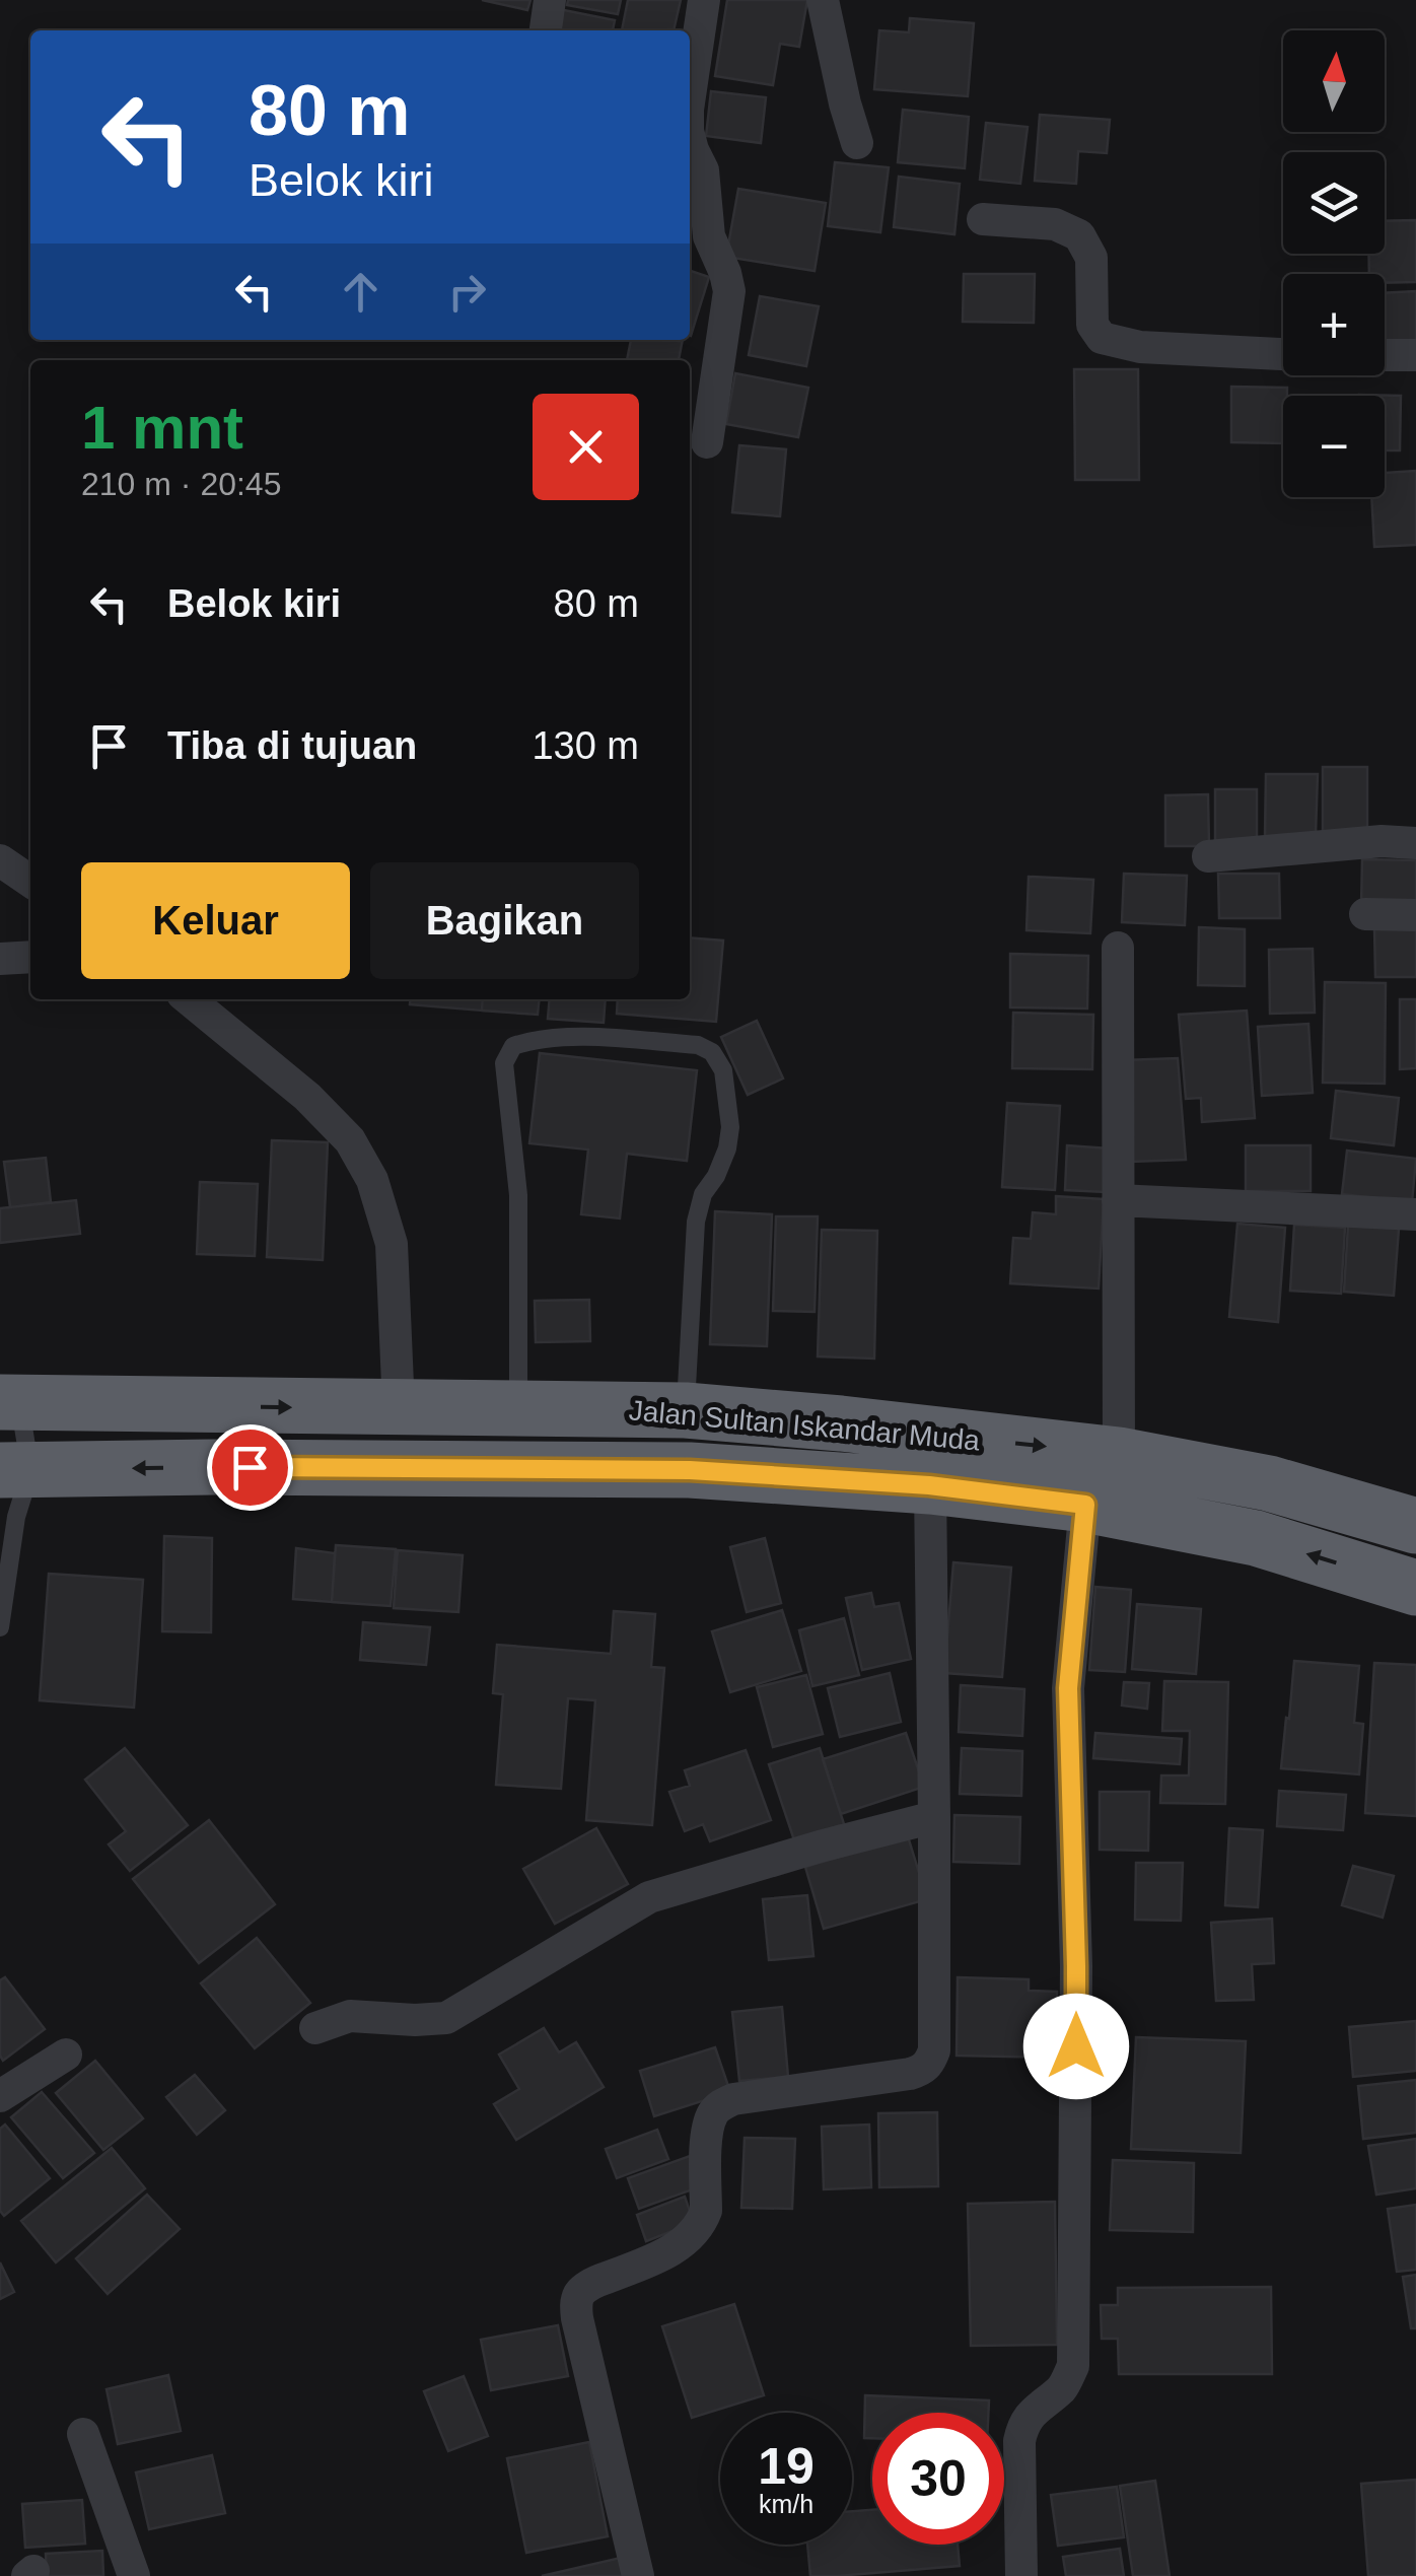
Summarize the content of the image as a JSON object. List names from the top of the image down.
{
  "streets": {
    "highway": ["Jalan Sultan Iskandar Muda"]
  },
  "north": "top",
  "page": {
    "map_buttons": ["+", "−"],
    "turn": ["80 m", "Belok kiri"],
    "heading": ["1 mnt", "210 m · 20:45"],
    "list": [
      {
        "name": "Belok kiri",
        "value": "80 m"
      },
      {
        "name": "Tiba di tujuan",
        "value": "130 m"
      }
    ],
    "buttons": ["Keluar", "Bagikan"],
    "speed": "19 km/h",
    "limit": "30"
  }
}
